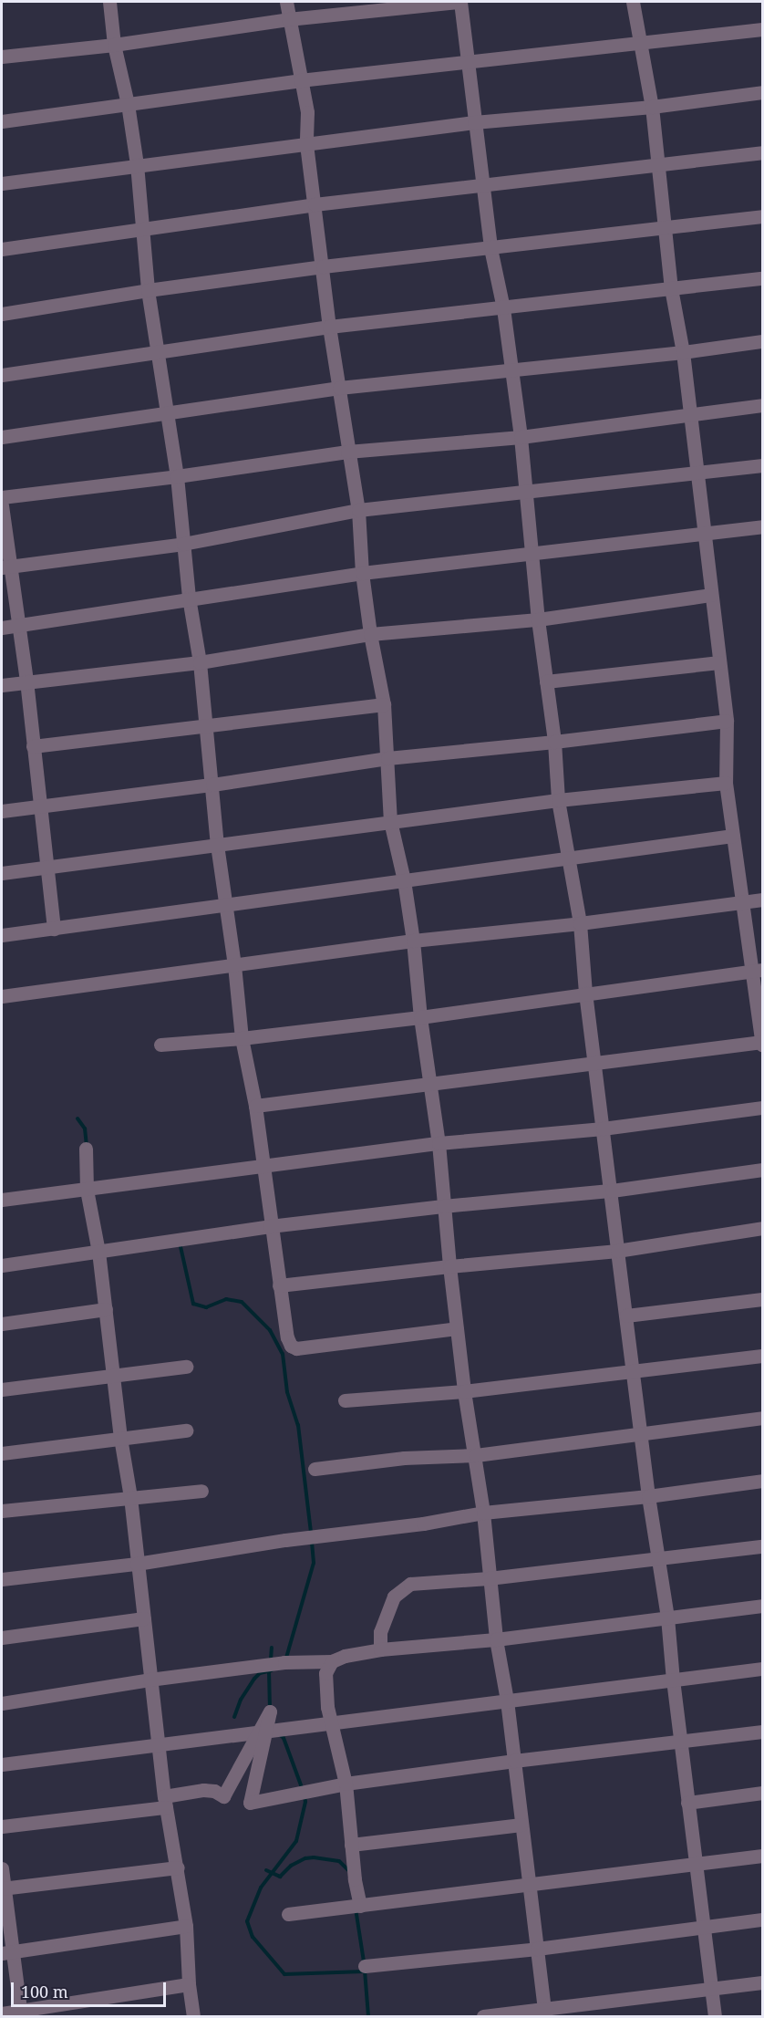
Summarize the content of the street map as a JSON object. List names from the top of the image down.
{
  "scale_bar": "100 m"
}
